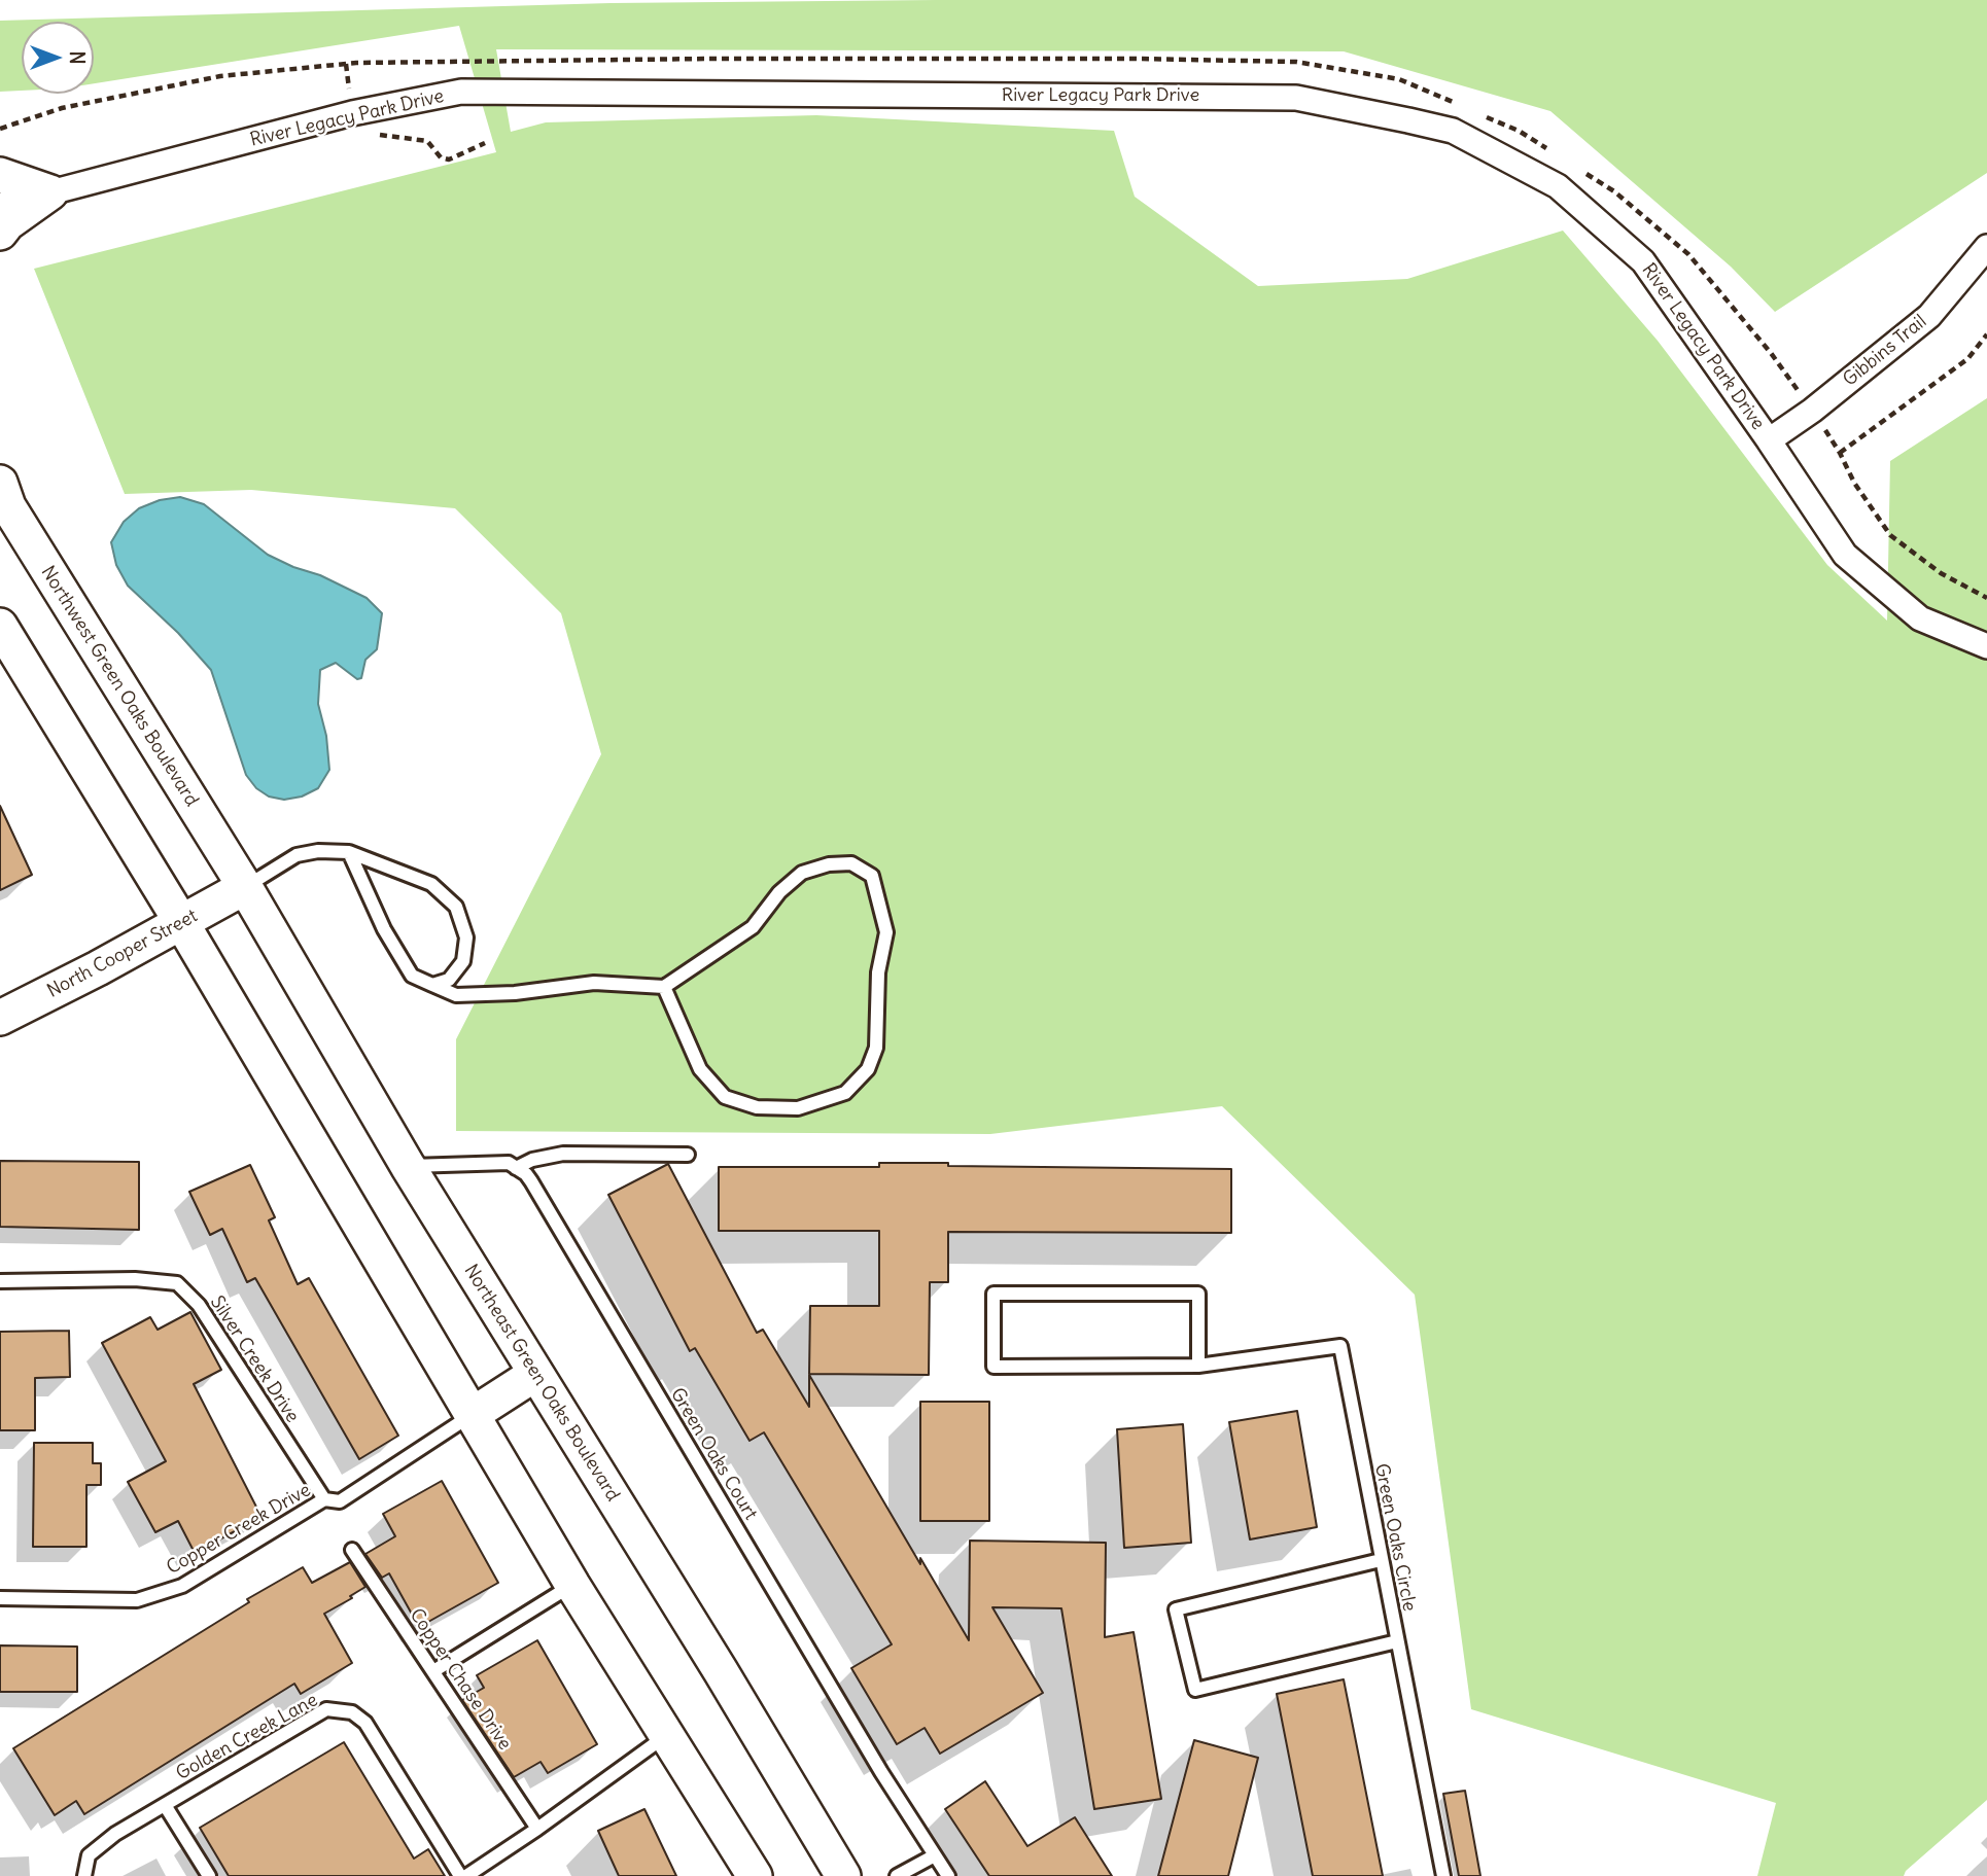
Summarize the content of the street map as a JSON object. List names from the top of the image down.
{
  "streets": {
    "main road": ["Northwest Green Oaks Boulevard", "North Cooper Street", "Northeast Green Oaks Boulevard"],
    "street": ["River Legacy Park Drive", "Gibbins Trail"],
    "lane": [
      "Silver Creek Drive",
      "Green Oaks Court",
      "Copper Creek Drive",
      "Green Oaks Circle",
      "Copper Chase Drive",
      "Golden Creek Lane"
    ]
  },
  "crossings": [
    ["River Legacy Park Drive", "Gibbins Trail"],
    ["Northwest Green Oaks Boulevard", "North Cooper Street"],
    ["Northwest Green Oaks Boulevard", "Northeast Green Oaks Boulevard"],
    ["North Cooper Street", "Northeast Green Oaks Boulevard"],
    ["Silver Creek Drive", "Copper Creek Drive"]
  ],
  "north": "right"
}
